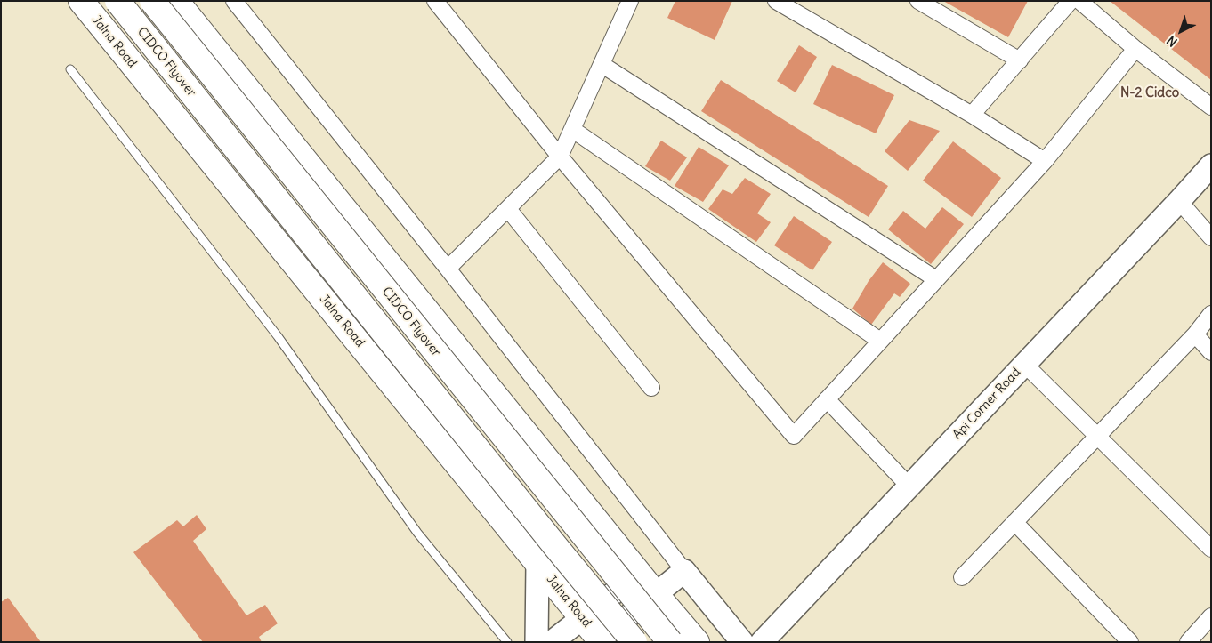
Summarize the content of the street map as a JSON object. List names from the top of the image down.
{
  "streets": {
    "main road": ["Jalna Road", "CIDCO Flyover"],
    "street": ["Api Corner Road"]
  },
  "districts": ["N-2 Cidco"],
  "north": "bottom left"
}
